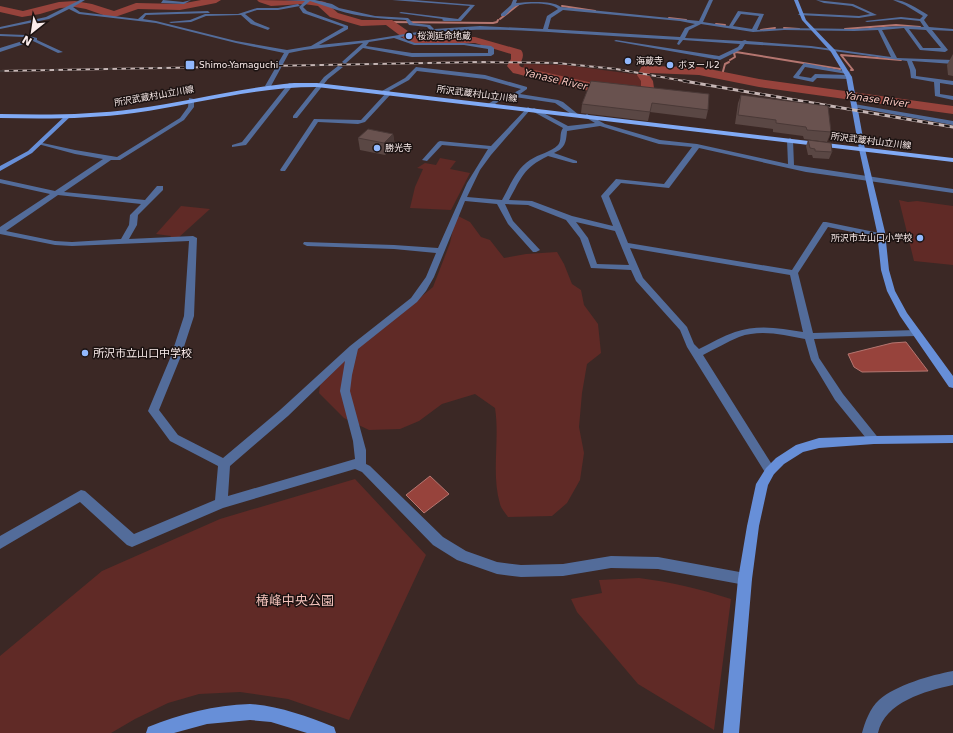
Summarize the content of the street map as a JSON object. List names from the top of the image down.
{
  "streets": {
    "main road": ["所沢武蔵村山立川線"]
  },
  "water": ["Yanase River"],
  "parks": ["椿峰中央公園"],
  "places": {
    "other": [
      "桜渕延命地蔵",
      "海蔵寺",
      "ボヌール2",
      "勝光寺",
      "所沢市立山口小学校",
      "所沢市立山口中学校"
    ],
    "transit": ["Shimo-Yamaguchi"]
  },
  "north": "bottom left"
}
